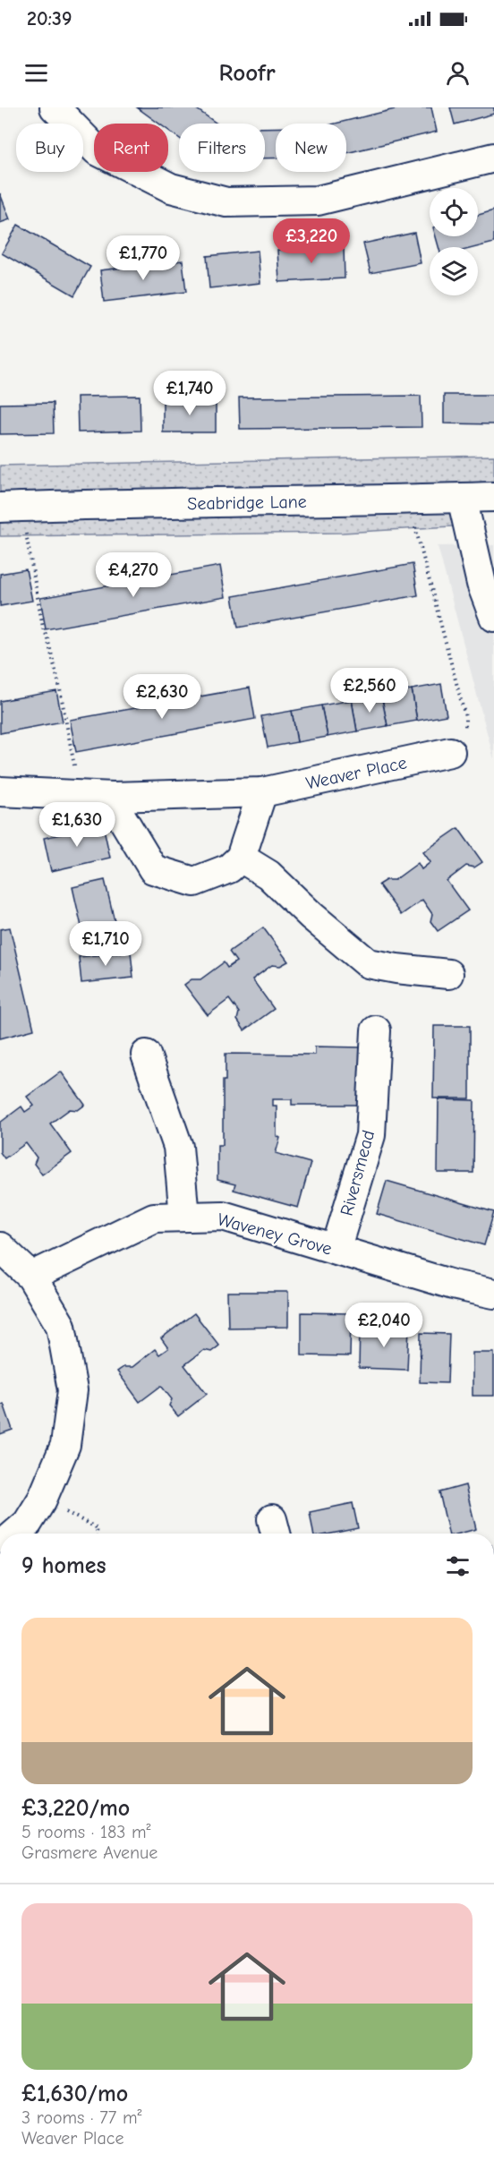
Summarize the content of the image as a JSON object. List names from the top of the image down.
{
  "streets": {
    "street": [
      "Seabridge Lane",
      "Weaver Place",
      "Riversmead",
      "Waveney Grove"
    ]
  },
  "crossings": [
    ["Riversmead", "Waveney Grove"]
  ],
  "page": {
    "status": "20:39",
    "header": "Roofr",
    "chip": [
      "Buy",
      "Rent",
      "Filters",
      "New"
    ],
    "price": [
      "£3,220",
      "£1,770",
      "£1,740",
      "£4,270",
      "£2,560",
      "£2,630",
      "£1,630",
      "£1,710",
      "£2,040"
    ],
    "heading": "9 homes",
    "list": [
      {
        "name": "£3,220/mo",
        "note": "5 rooms · 183 m² · Grasmere Avenue"
      },
      {
        "name": "£1,630/mo",
        "note": "3 rooms · 77 m² · Weaver Place"
      }
    ]
  }
}
